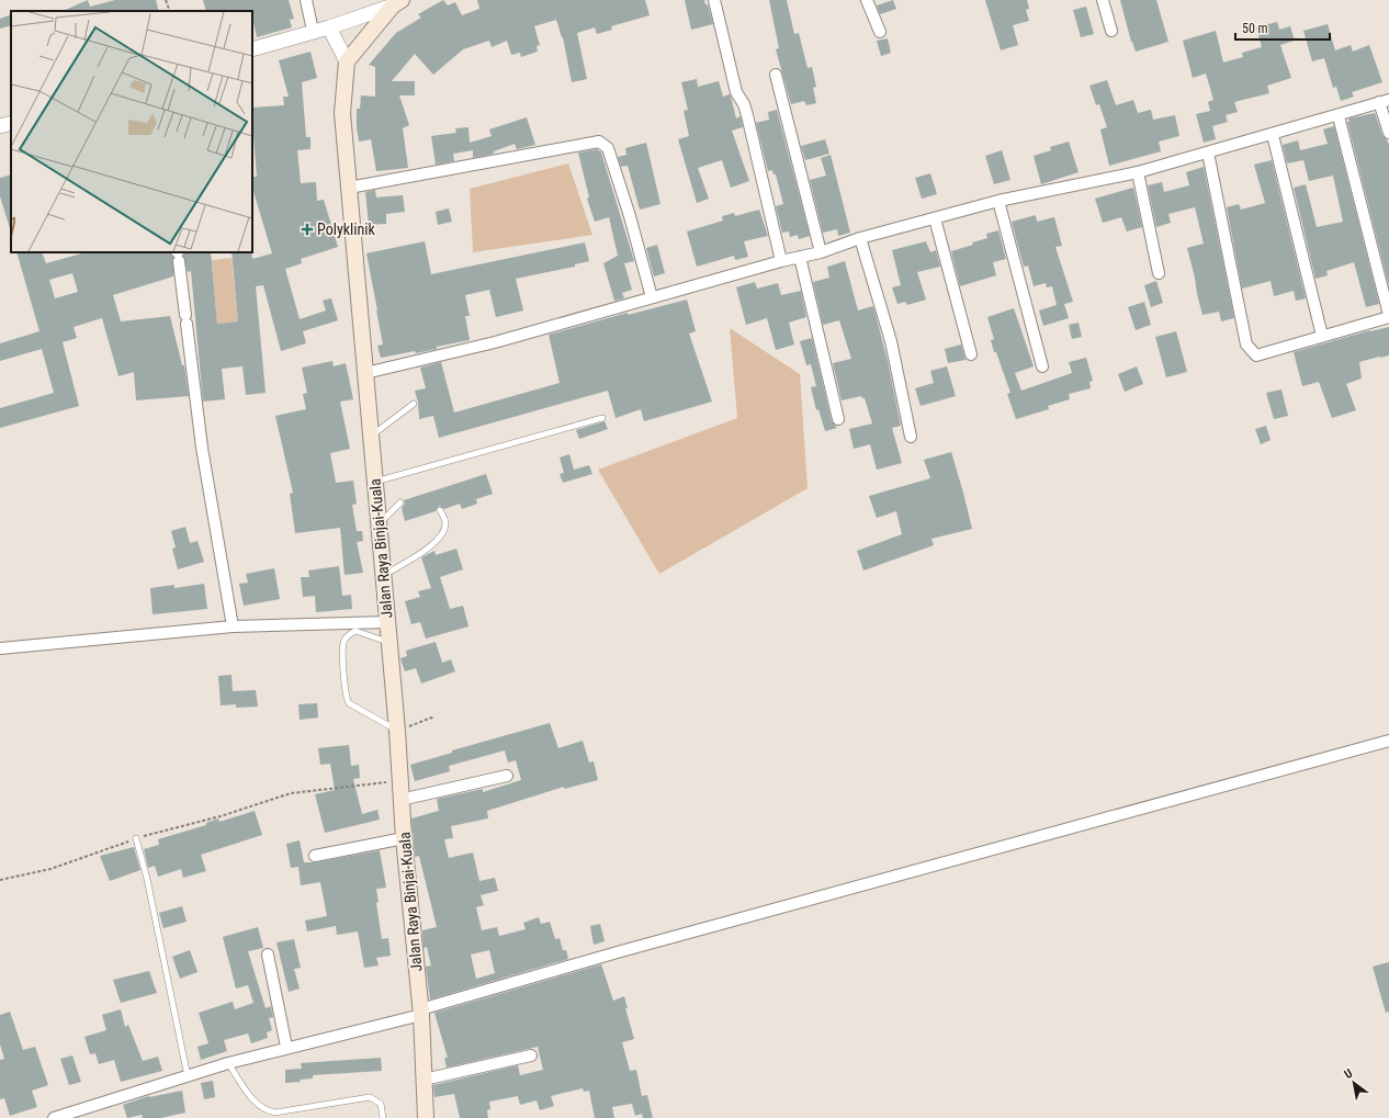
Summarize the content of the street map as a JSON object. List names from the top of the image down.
{
  "streets": {
    "main road": ["Jalan Raya Binjai-Kuala"]
  },
  "places": {
    "health": ["Polyklinik"]
  },
  "scale_bar": "50 m",
  "north": "top left"
}
